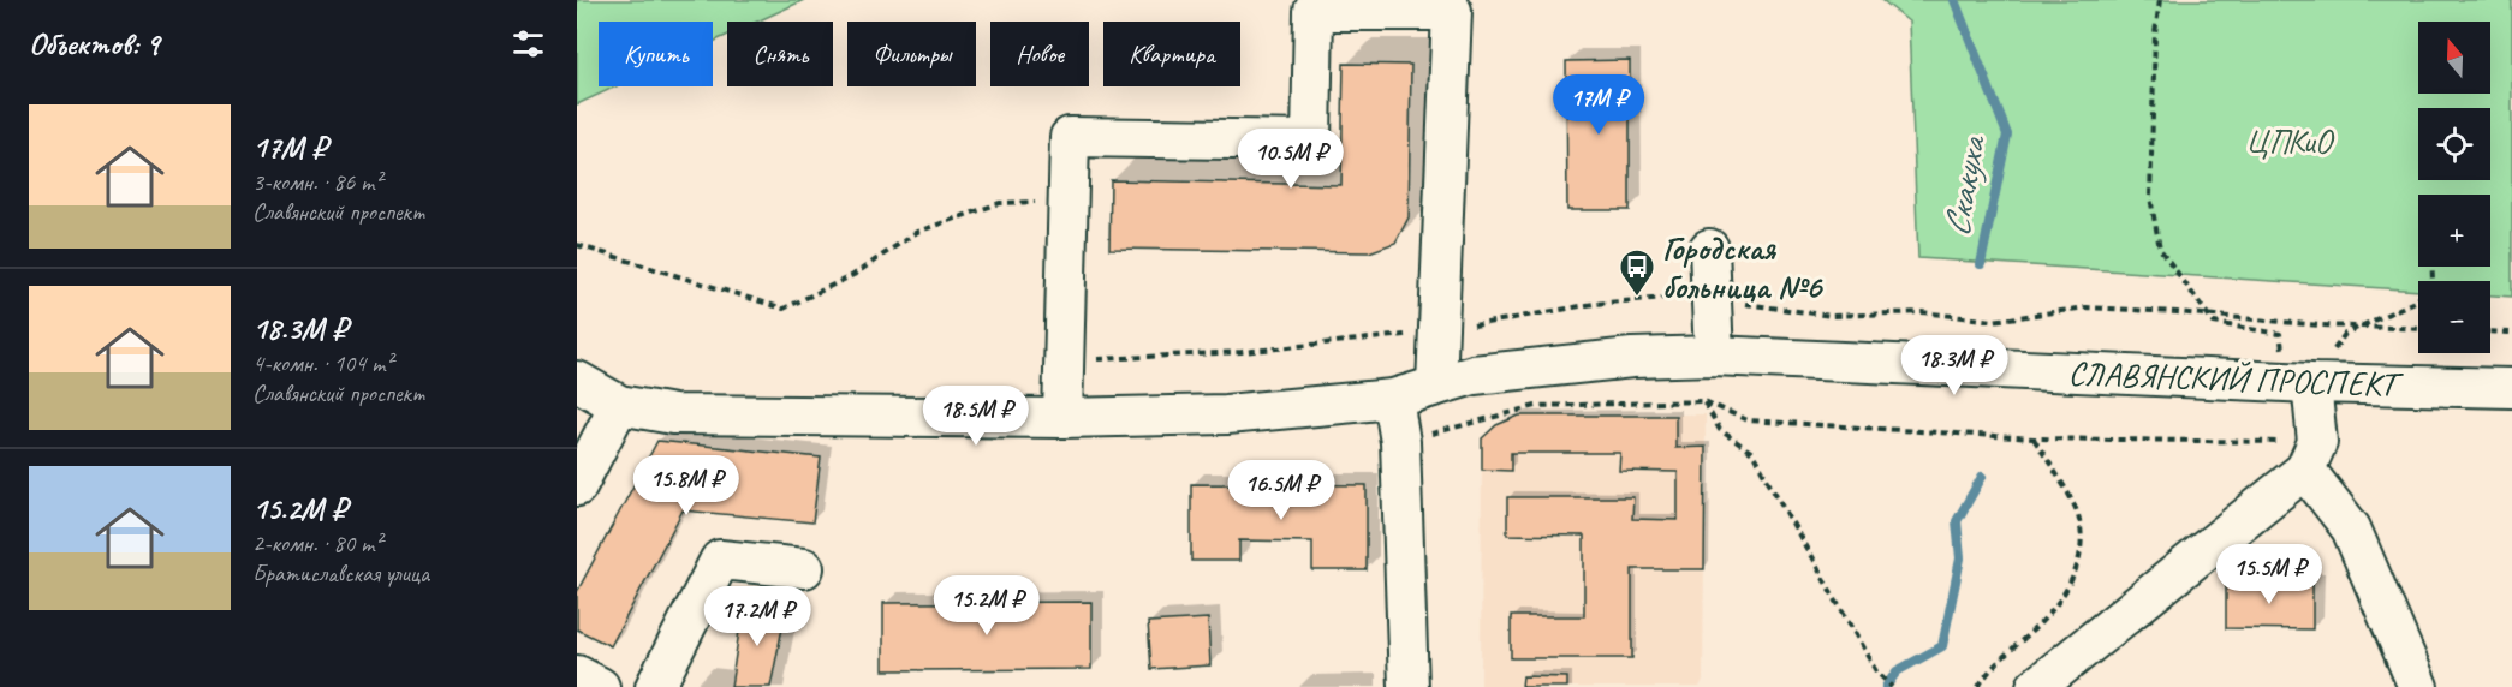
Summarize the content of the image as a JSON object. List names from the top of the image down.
{
  "streets": {
    "street": ["СЛАВЯНСКИЙ ПРОСПЕКТ"]
  },
  "water": ["Скакуха"],
  "parks": ["ЦПКиО"],
  "places": {
    "bus stop": ["Городская больница №6"]
  },
  "north": "top",
  "page": {
    "heading": "Объектов: 9",
    "map_buttons": ["+", "−"],
    "chip": [
      "Купить",
      "Снять",
      "Фильтры",
      "Новое",
      "Квартира"
    ],
    "price": [
      "17M ₽",
      "10.5M ₽",
      "18.3M ₽",
      "18.5M ₽",
      "15.8M ₽",
      "16.5M ₽",
      "15.5M ₽",
      "15.2M ₽",
      "17.2M ₽"
    ],
    "list": [
      {
        "name": "17M ₽",
        "note": "3-комн. · 86 m² · Славянский проспект"
      },
      {
        "name": "18.3M ₽",
        "note": "4-комн. · 104 m² · Славянский проспект"
      },
      {
        "name": "15.2M ₽",
        "note": "2-комн. · 80 m² · Братиславская улица"
      }
    ]
  }
}
